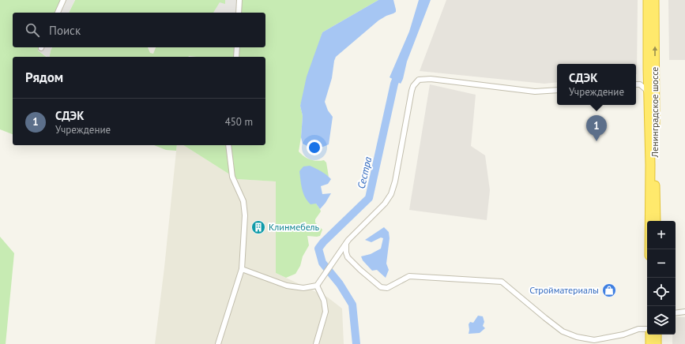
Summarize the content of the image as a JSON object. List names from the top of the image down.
{
  "streets": {
    "highway": ["Ленинградское шоссе"]
  },
  "water": ["Сестра"],
  "places": {
    "building": ["Клинмебель"],
    "shop": ["Стройматериалы"]
  },
  "page": {
    "search": "Поиск",
    "heading": "Рядом",
    "popup": ["СДЭК", "Учреждение"],
    "list": [
      {
        "mark": "1",
        "name": "СДЭК",
        "note": "Учреждение",
        "value": "450 m"
      }
    ],
    "pins": "1",
    "map_buttons": ["+", "−"]
  }
}
